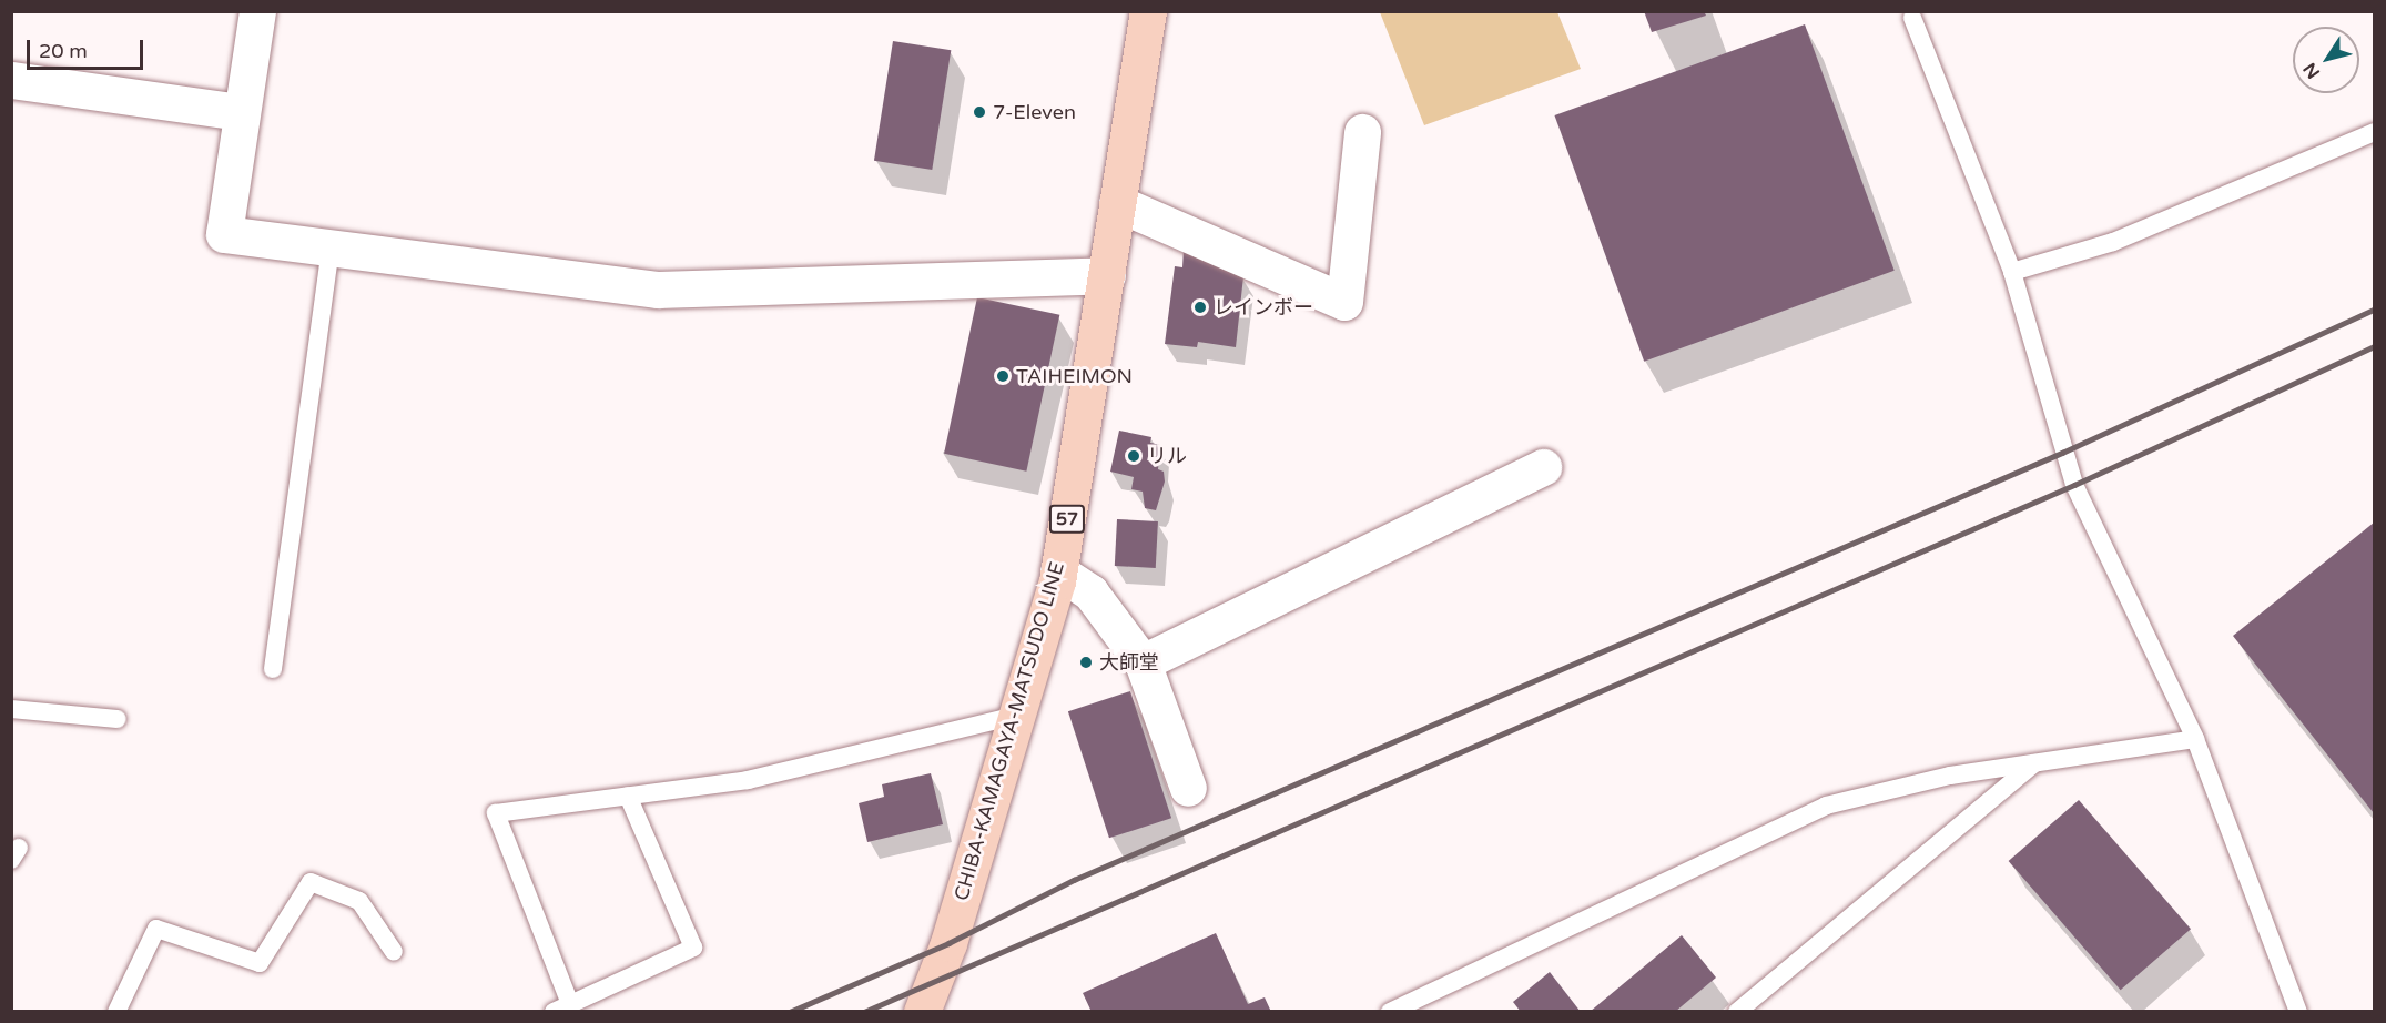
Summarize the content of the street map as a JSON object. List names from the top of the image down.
{
  "streets": {
    "main road": ["57", "CHIBA-KAMAGAYA-MATSUDO LINE"]
  },
  "places": [
    "7-Eleven",
    "レインボー",
    "TAIHEIMON",
    "リル",
    "大師堂"
  ],
  "scale_bar": "20 m",
  "north": "bottom left"
}
